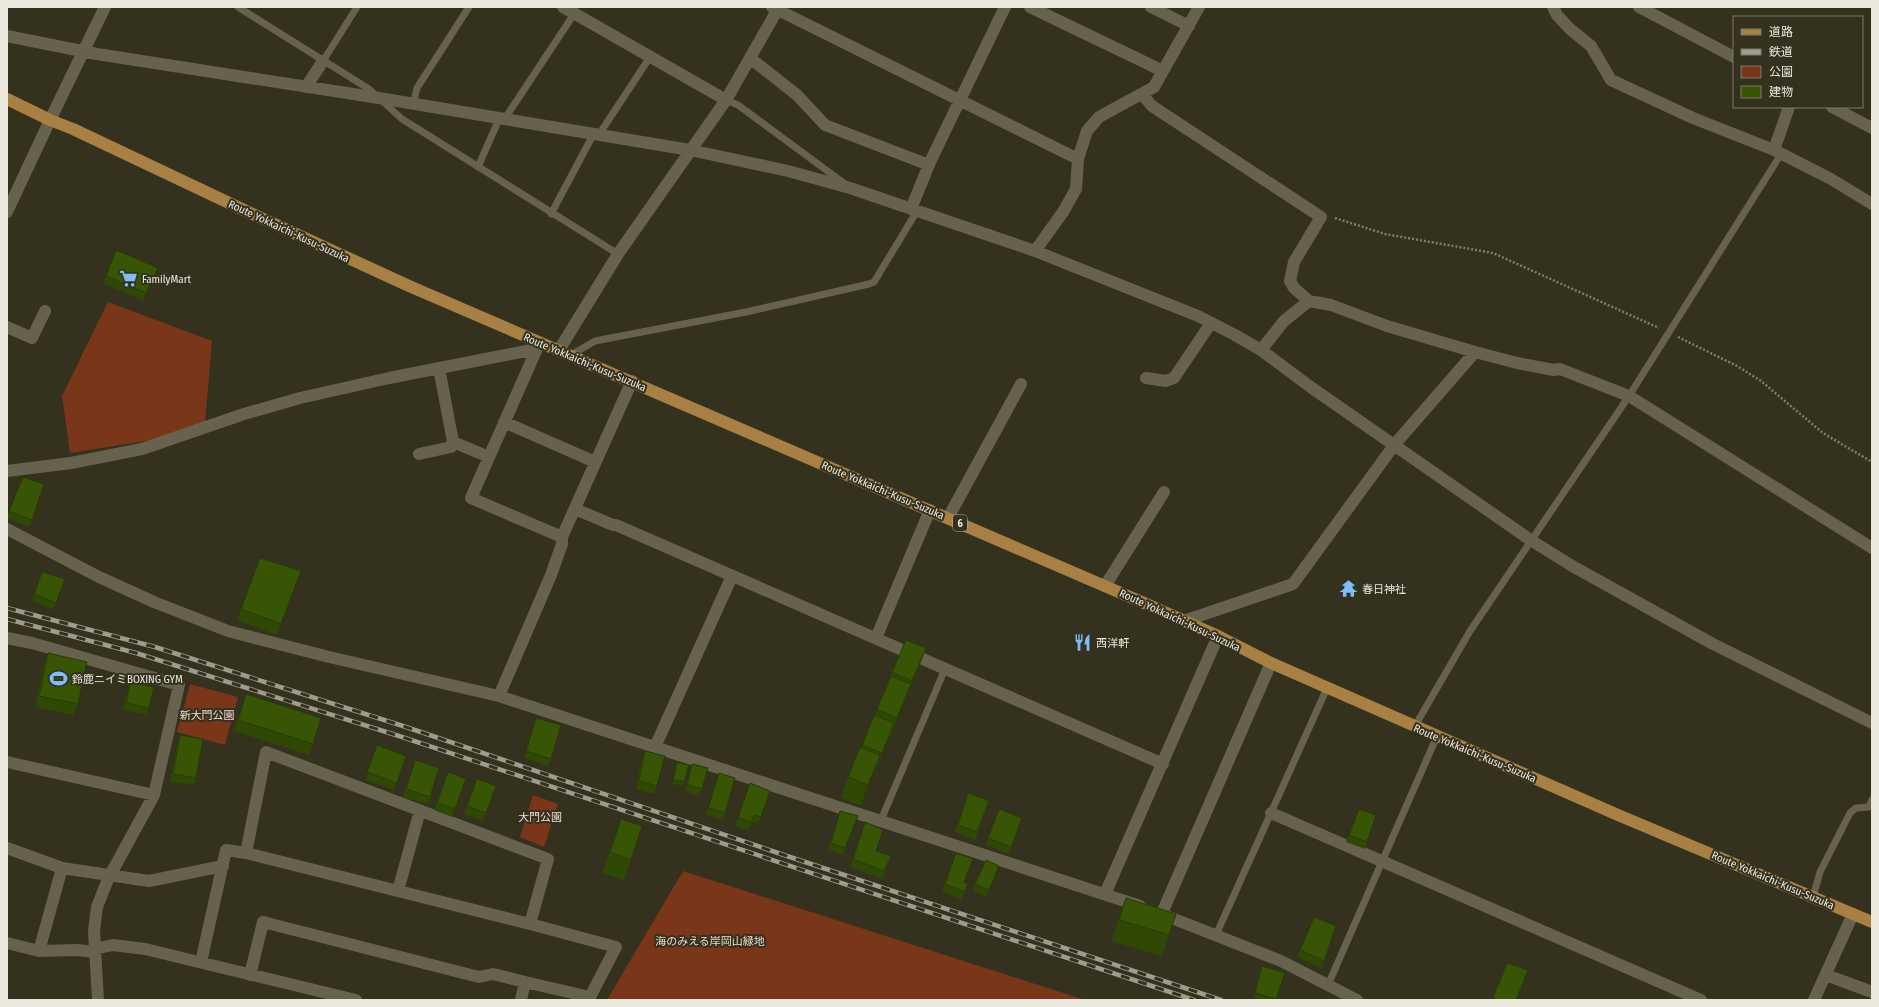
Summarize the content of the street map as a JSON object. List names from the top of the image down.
{
  "streets": {
    "main road": ["Route Yokkaichi-Kusu-Suzuka", "6"]
  },
  "parks": ["新大門公園", "大門公園", "海のみえる岸岡山緑地"],
  "places": {
    "supermarket": ["FamilyMart"],
    "temple": ["春日神社"],
    "restaurant": ["西洋軒"],
    "sports": ["鈴鹿ニイミBOXING GYM"]
  },
  "legend": [
    "道路",
    "鉄道",
    "公園",
    "建物"
  ]
}
